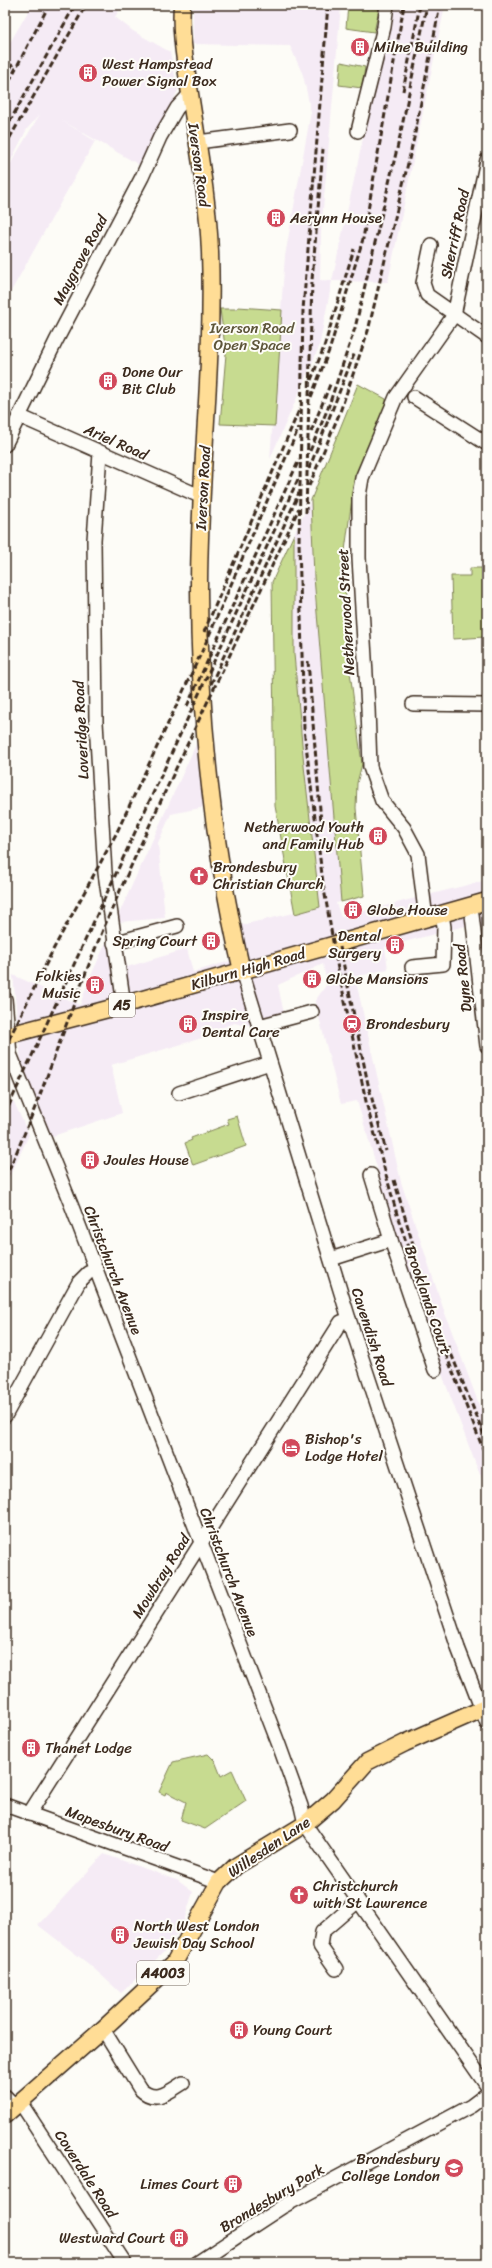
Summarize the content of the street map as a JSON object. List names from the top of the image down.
{
  "streets": {
    "main road": [
      "Iverson Road",
      "Kilburn High Road",
      "A5",
      "Willesden Lane",
      "A4003"
    ],
    "street": [
      "Sherriff Road",
      "Maygrove Road",
      "Ariel Road",
      "Netherwood Street",
      "Loveridge Road",
      "Dyne Road",
      "Christchurch Avenue",
      "Brooklands Court",
      "Cavendish Road",
      "Mowbray Road",
      "Mapesbury Road",
      "Coverdale Road",
      "Brondesbury Park"
    ]
  },
  "crossings": [
    ["Iverson Road", "Maygrove Road"],
    ["Iverson Road", "Ariel Road"],
    ["Iverson Road", "Kilburn High Road"],
    ["Iverson Road", "Cavendish Road"],
    ["Sherriff Road", "Netherwood Street"],
    ["Maygrove Road", "Ariel Road"],
    ["Ariel Road", "Loveridge Road"],
    ["Netherwood Street", "Kilburn High Road"],
    ["Loveridge Road", "Kilburn High Road"],
    ["Kilburn High Road", "Dyne Road"],
    ["Kilburn High Road", "Christchurch Avenue"],
    ["Kilburn High Road", "Cavendish Road"],
    ["Christchurch Avenue", "Mowbray Road"],
    ["Christchurch Avenue", "Willesden Lane"],
    ["Brooklands Court", "Cavendish Road"],
    ["Cavendish Road", "Mowbray Road"],
    ["Cavendish Road", "Willesden Lane"],
    ["Mowbray Road", "Mapesbury Road"],
    ["Mapesbury Road", "Willesden Lane"],
    ["Willesden Lane", "Coverdale Road"]
  ],
  "parks": ["Iverson Road Open Space"],
  "places": {
    "building": [
      "Milne Building",
      "West Hampstead Power Signal Box",
      "Aerynn House",
      "Done Our Bit Club",
      "Netherwood Youth and Family Hub",
      "Globe House",
      "Spring Court",
      "Dental Surgery",
      "Globe Mansions",
      "Folkies Music",
      "Inspire Dental Care",
      "Joules House",
      "Thanet Lodge",
      "North West London Jewish Day School",
      "Young Court",
      "Limes Court",
      "Westward Court"
    ],
    "church": ["Brondesbury Christian Church", "Christchurch with St Lawrence"],
    "station": ["Brondesbury"],
    "hotel": ["Bishop's Lodge Hotel"],
    "school or university": ["Brondesbury College London"]
  }
}
